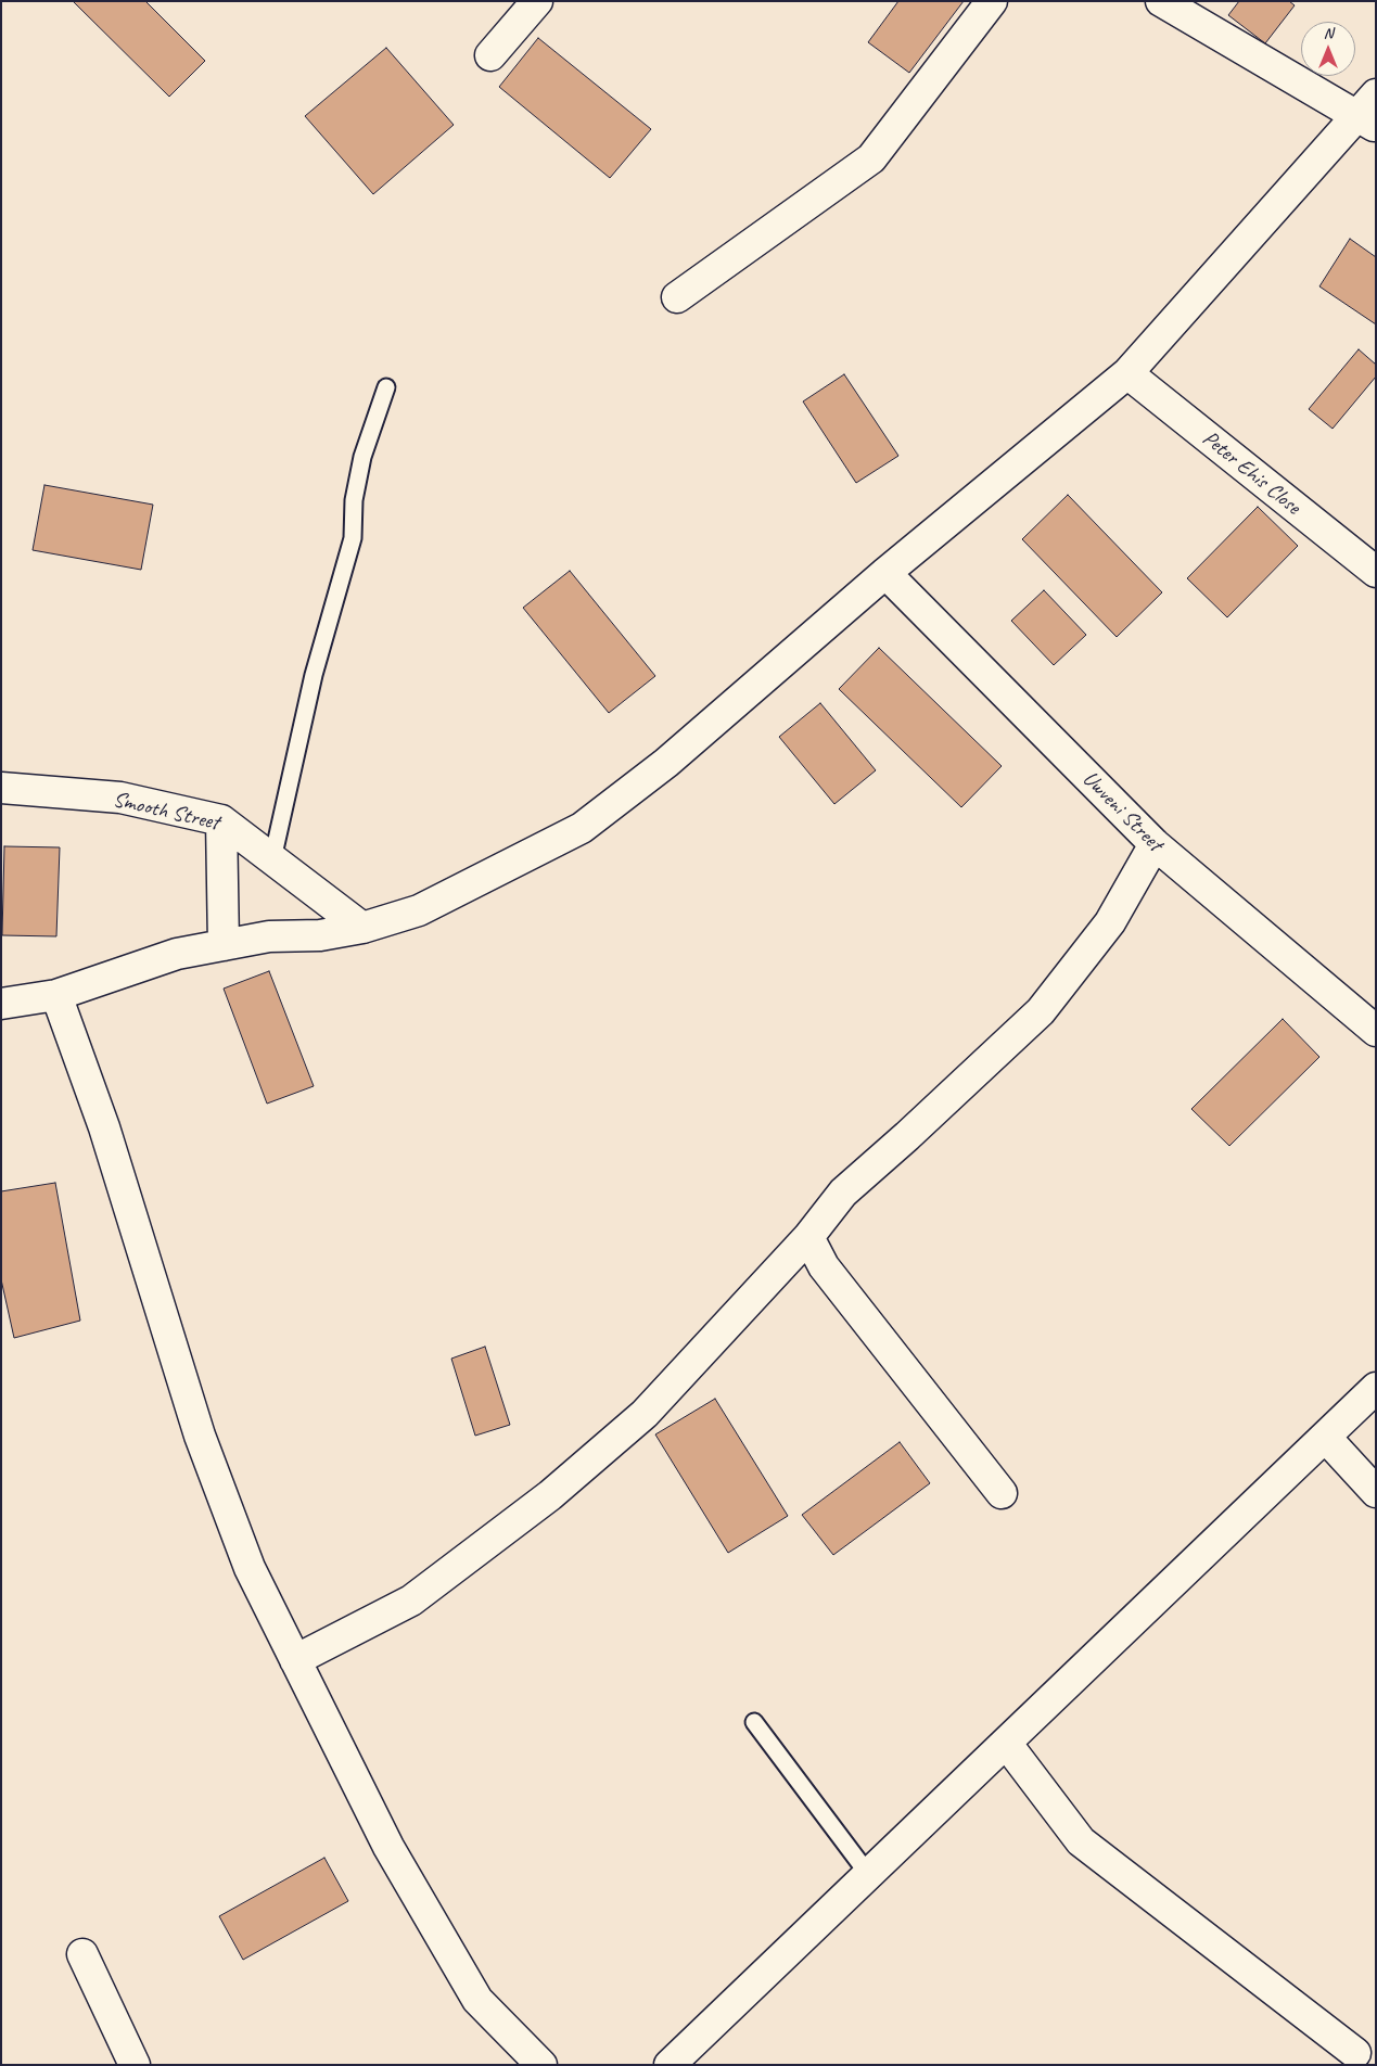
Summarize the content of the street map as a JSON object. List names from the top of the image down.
{
  "streets": {
    "street": ["Peter Ehis Close", "Smooth Street", "Uwveni Street"]
  },
  "north": "top"
}
